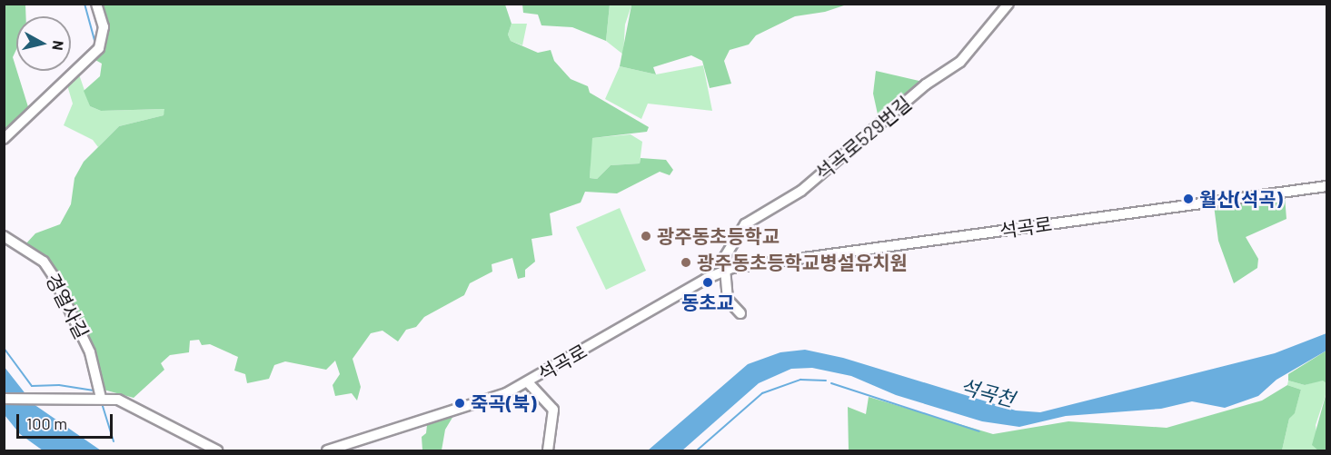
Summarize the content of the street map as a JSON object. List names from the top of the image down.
{
  "streets": {
    "street": ["석곡로529번길", "석곡로", "경열사길"]
  },
  "crossings": [
    ["석곡로529번길", "석곡로"]
  ],
  "water": ["석곡천"],
  "places": [
    "월산(석곡)",
    "광주동초등학교",
    "광주동초등학교병설유치원",
    "동초교",
    "죽곡(북)"
  ],
  "scale_bar": "100 m",
  "north": "right"
}
